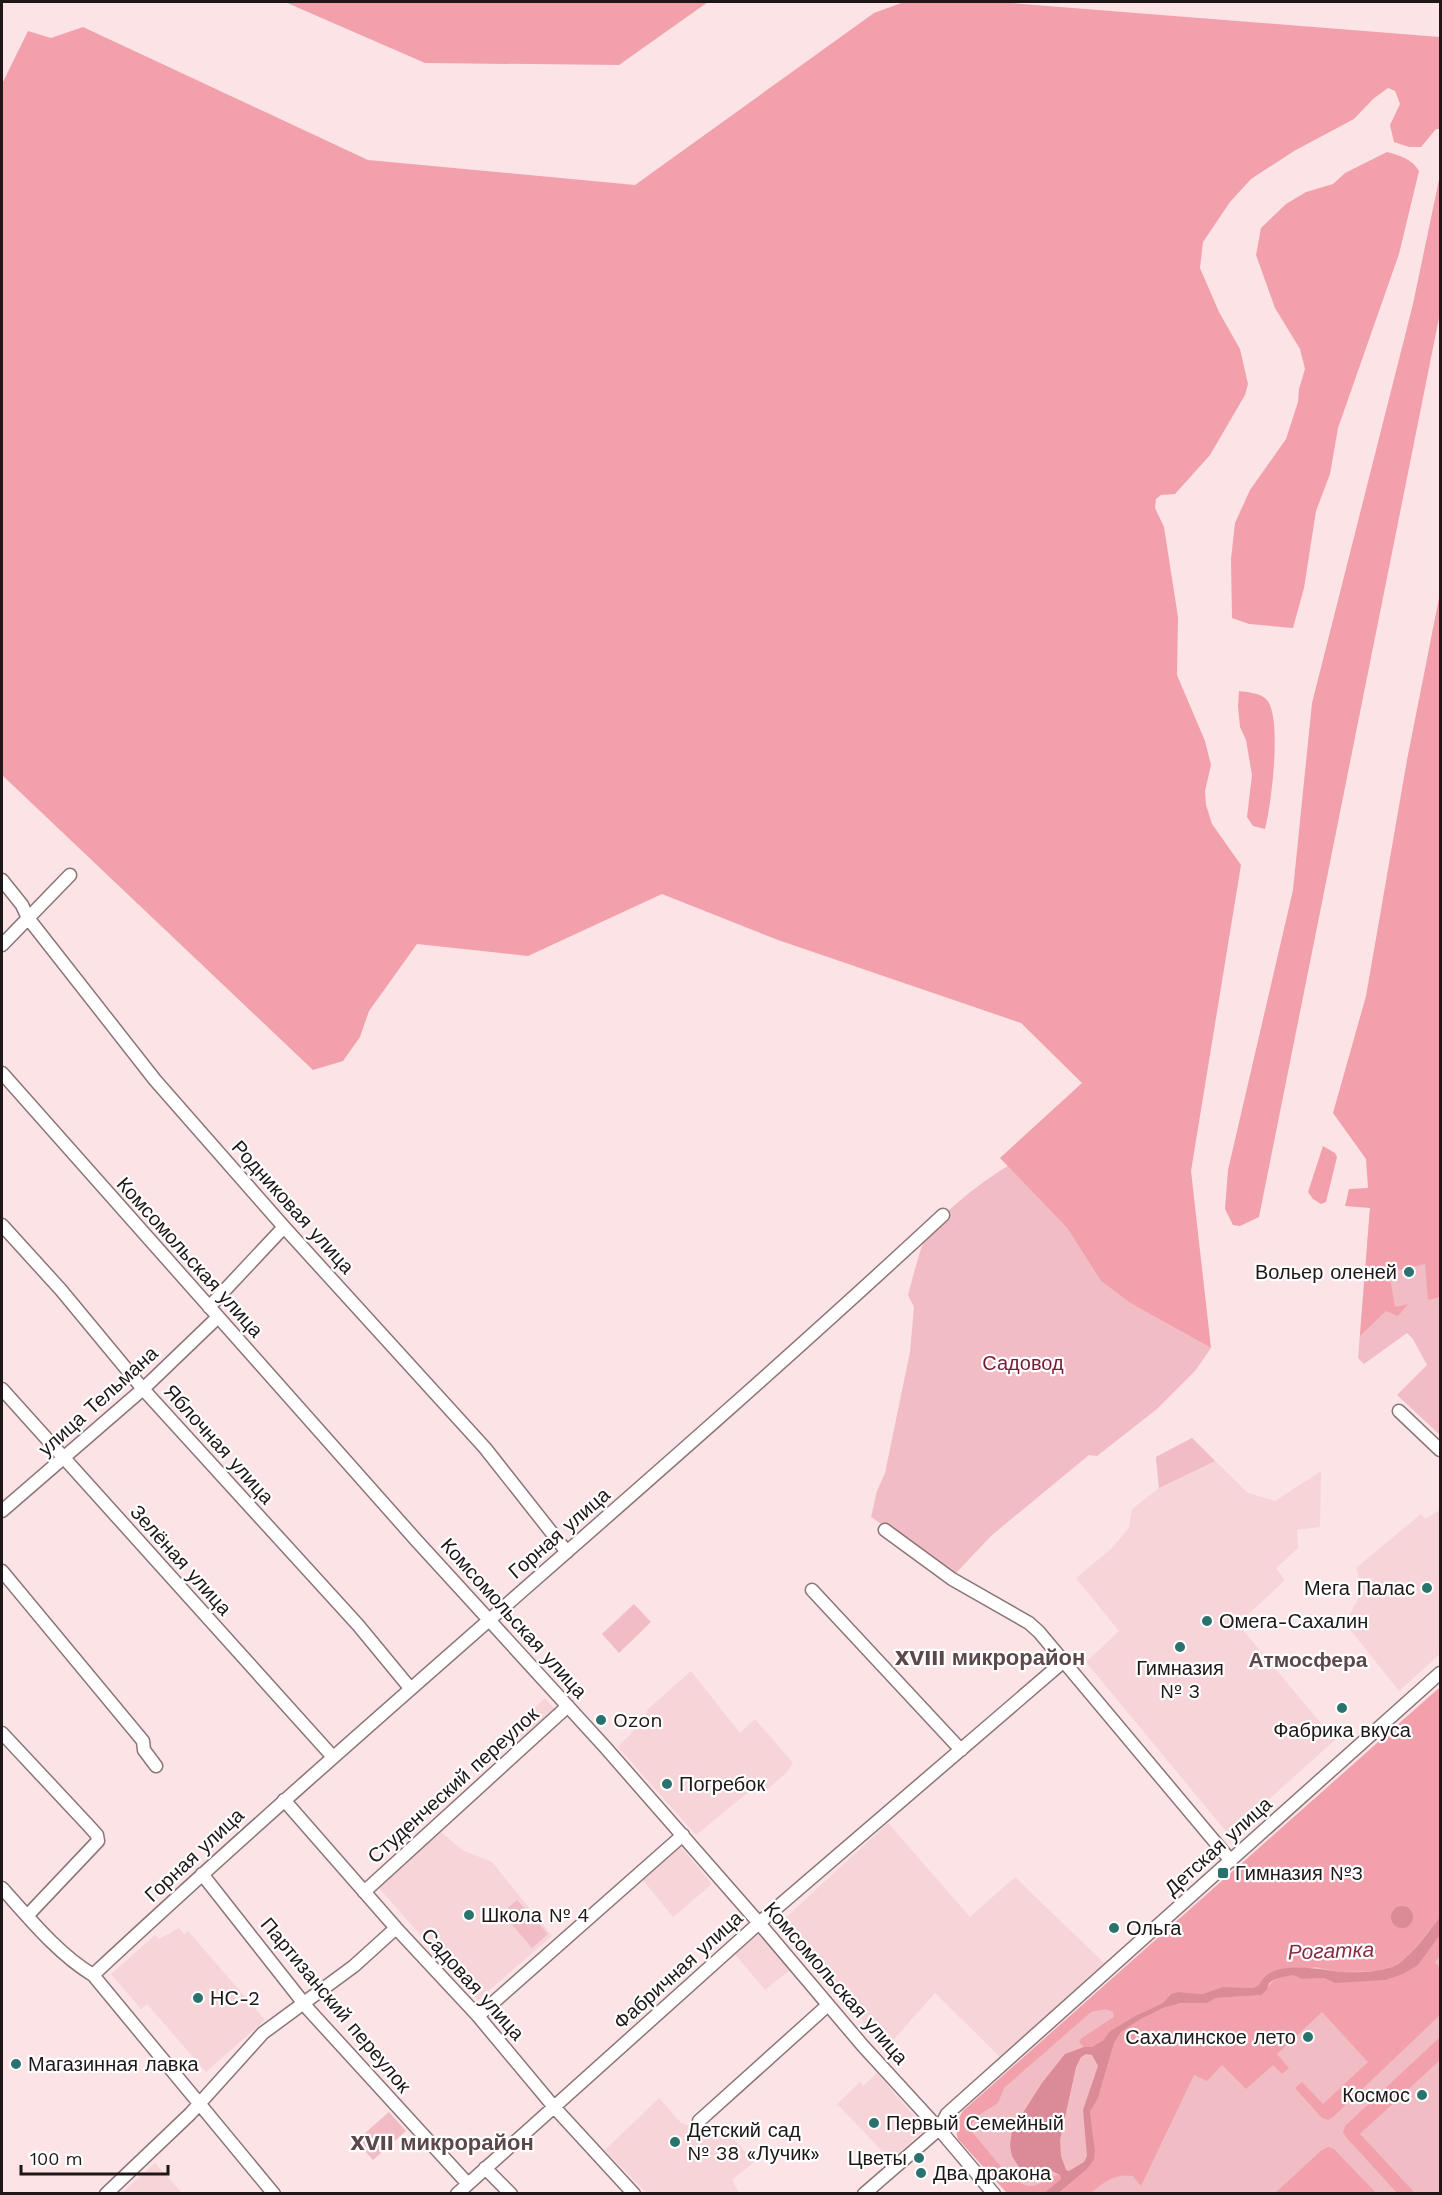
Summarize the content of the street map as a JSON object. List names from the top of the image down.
{
  "streets": {
    "street": [
      "Родниковая улица",
      "Комсомольская улица",
      "улица Тельмана",
      "Яблочная улица",
      "Горная улица",
      "Зелёная улица",
      "Студенческий переулок",
      "Детская улица",
      "Фабричная улица",
      "Садовая улица",
      "Партизанский переулок"
    ]
  },
  "crossings": [
    ["Родниковая улица", "Горная улица"],
    ["Комсомольская улица", "улица Тельмана"],
    ["Комсомольская улица", "Горная улица"],
    ["Комсомольская улица", "Студенческий переулок"],
    ["Комсомольская улица", "Детская улица"],
    ["Комсомольская улица", "Фабричная улица"],
    ["улица Тельмана", "Яблочная улица"],
    ["улица Тельмана", "Зелёная улица"],
    ["Яблочная улица", "Горная улица"],
    ["Горная улица", "Зелёная улица"],
    ["Горная улица", "Садовая улица"],
    ["Горная улица", "Партизанский переулок"],
    ["Студенческий переулок", "Садовая улица"],
    ["Фабричная улица", "Садовая улица"],
    ["Фабричная улица", "Партизанский переулок"]
  ],
  "districts": ["XVIII микрорайон", "Атмосфера", "XVII микрорайон"],
  "water": ["Рогатка"],
  "parks": ["Садовод"],
  "places": {
    "other": [
      "Вольер оленей",
      "Мега Палас",
      "Омега-Сахалин",
      "Гимназия № 3",
      "Фабрика вкуса",
      "Ozon",
      "Погребок",
      "Школа № 4",
      "Ольга",
      "НС-2",
      "Сахалинское лето",
      "Магазинная лавка",
      "Космос",
      "Первый Семейный",
      "Детский сад № 38 «Лучик»",
      "Цветы",
      "Два дракона"
    ],
    "transit": ["Гимназия №3"]
  },
  "scale_bar": "100 m"
}
